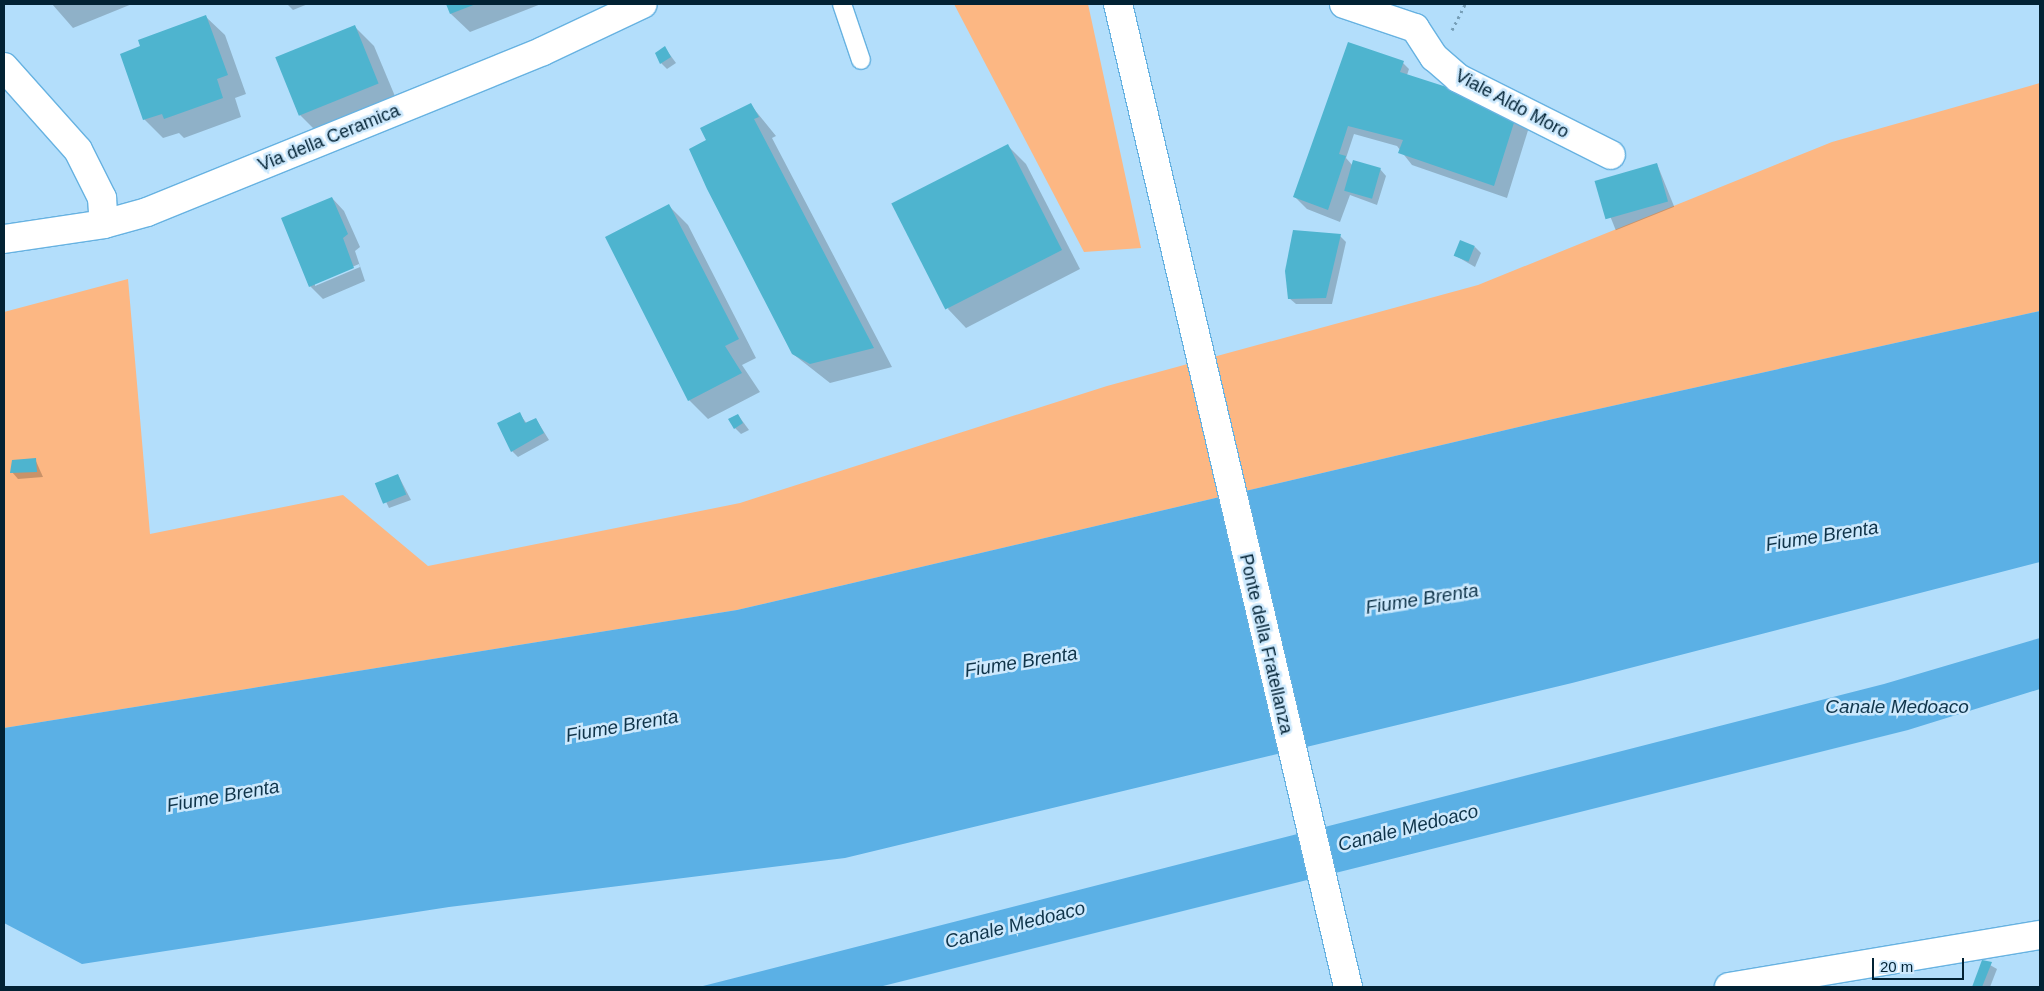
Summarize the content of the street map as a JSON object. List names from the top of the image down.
{
  "streets": {
    "street": ["Viale Aldo Moro", "Via della Ceramica", "Ponte della Fratellanza"]
  },
  "water": ["Fiume Brenta", "Canale Medoaco"],
  "scale_bar": "20 m"
}
